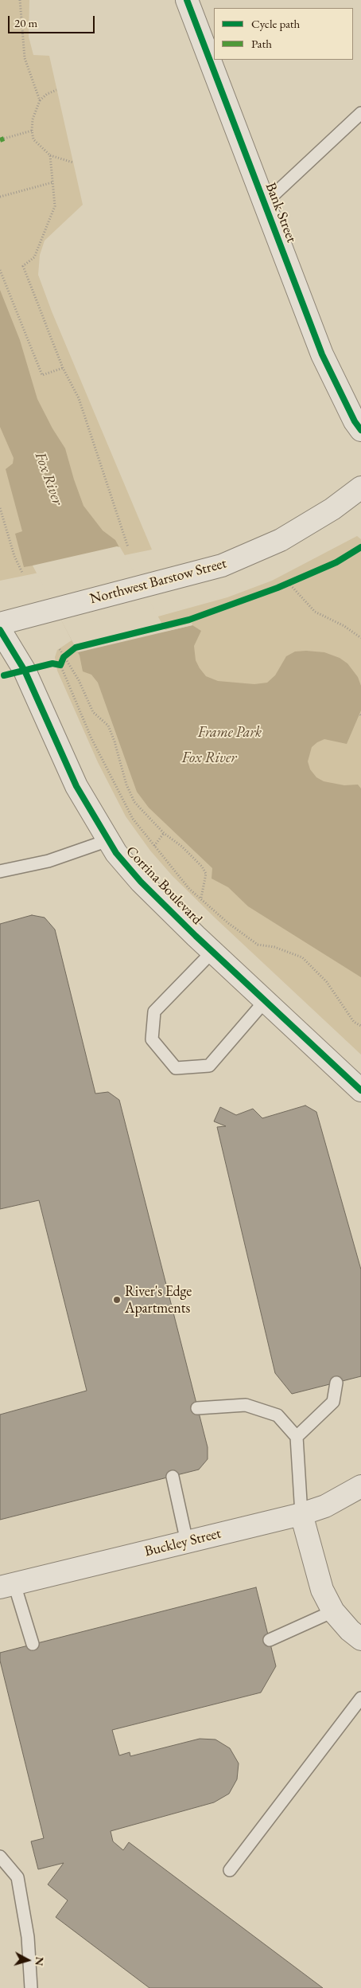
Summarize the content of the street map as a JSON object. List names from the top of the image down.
{
  "streets": {
    "street": [
      "Bank Street",
      "Northwest Barstow Street",
      "Corrina Boulevard",
      "Buckley Street"
    ]
  },
  "water": ["Fox River"],
  "parks": ["Frame Park"],
  "places": ["River's Edge Apartments"],
  "legend": ["Cycle path", "Path"],
  "scale_bar": "20 m",
  "north": "right"
}
